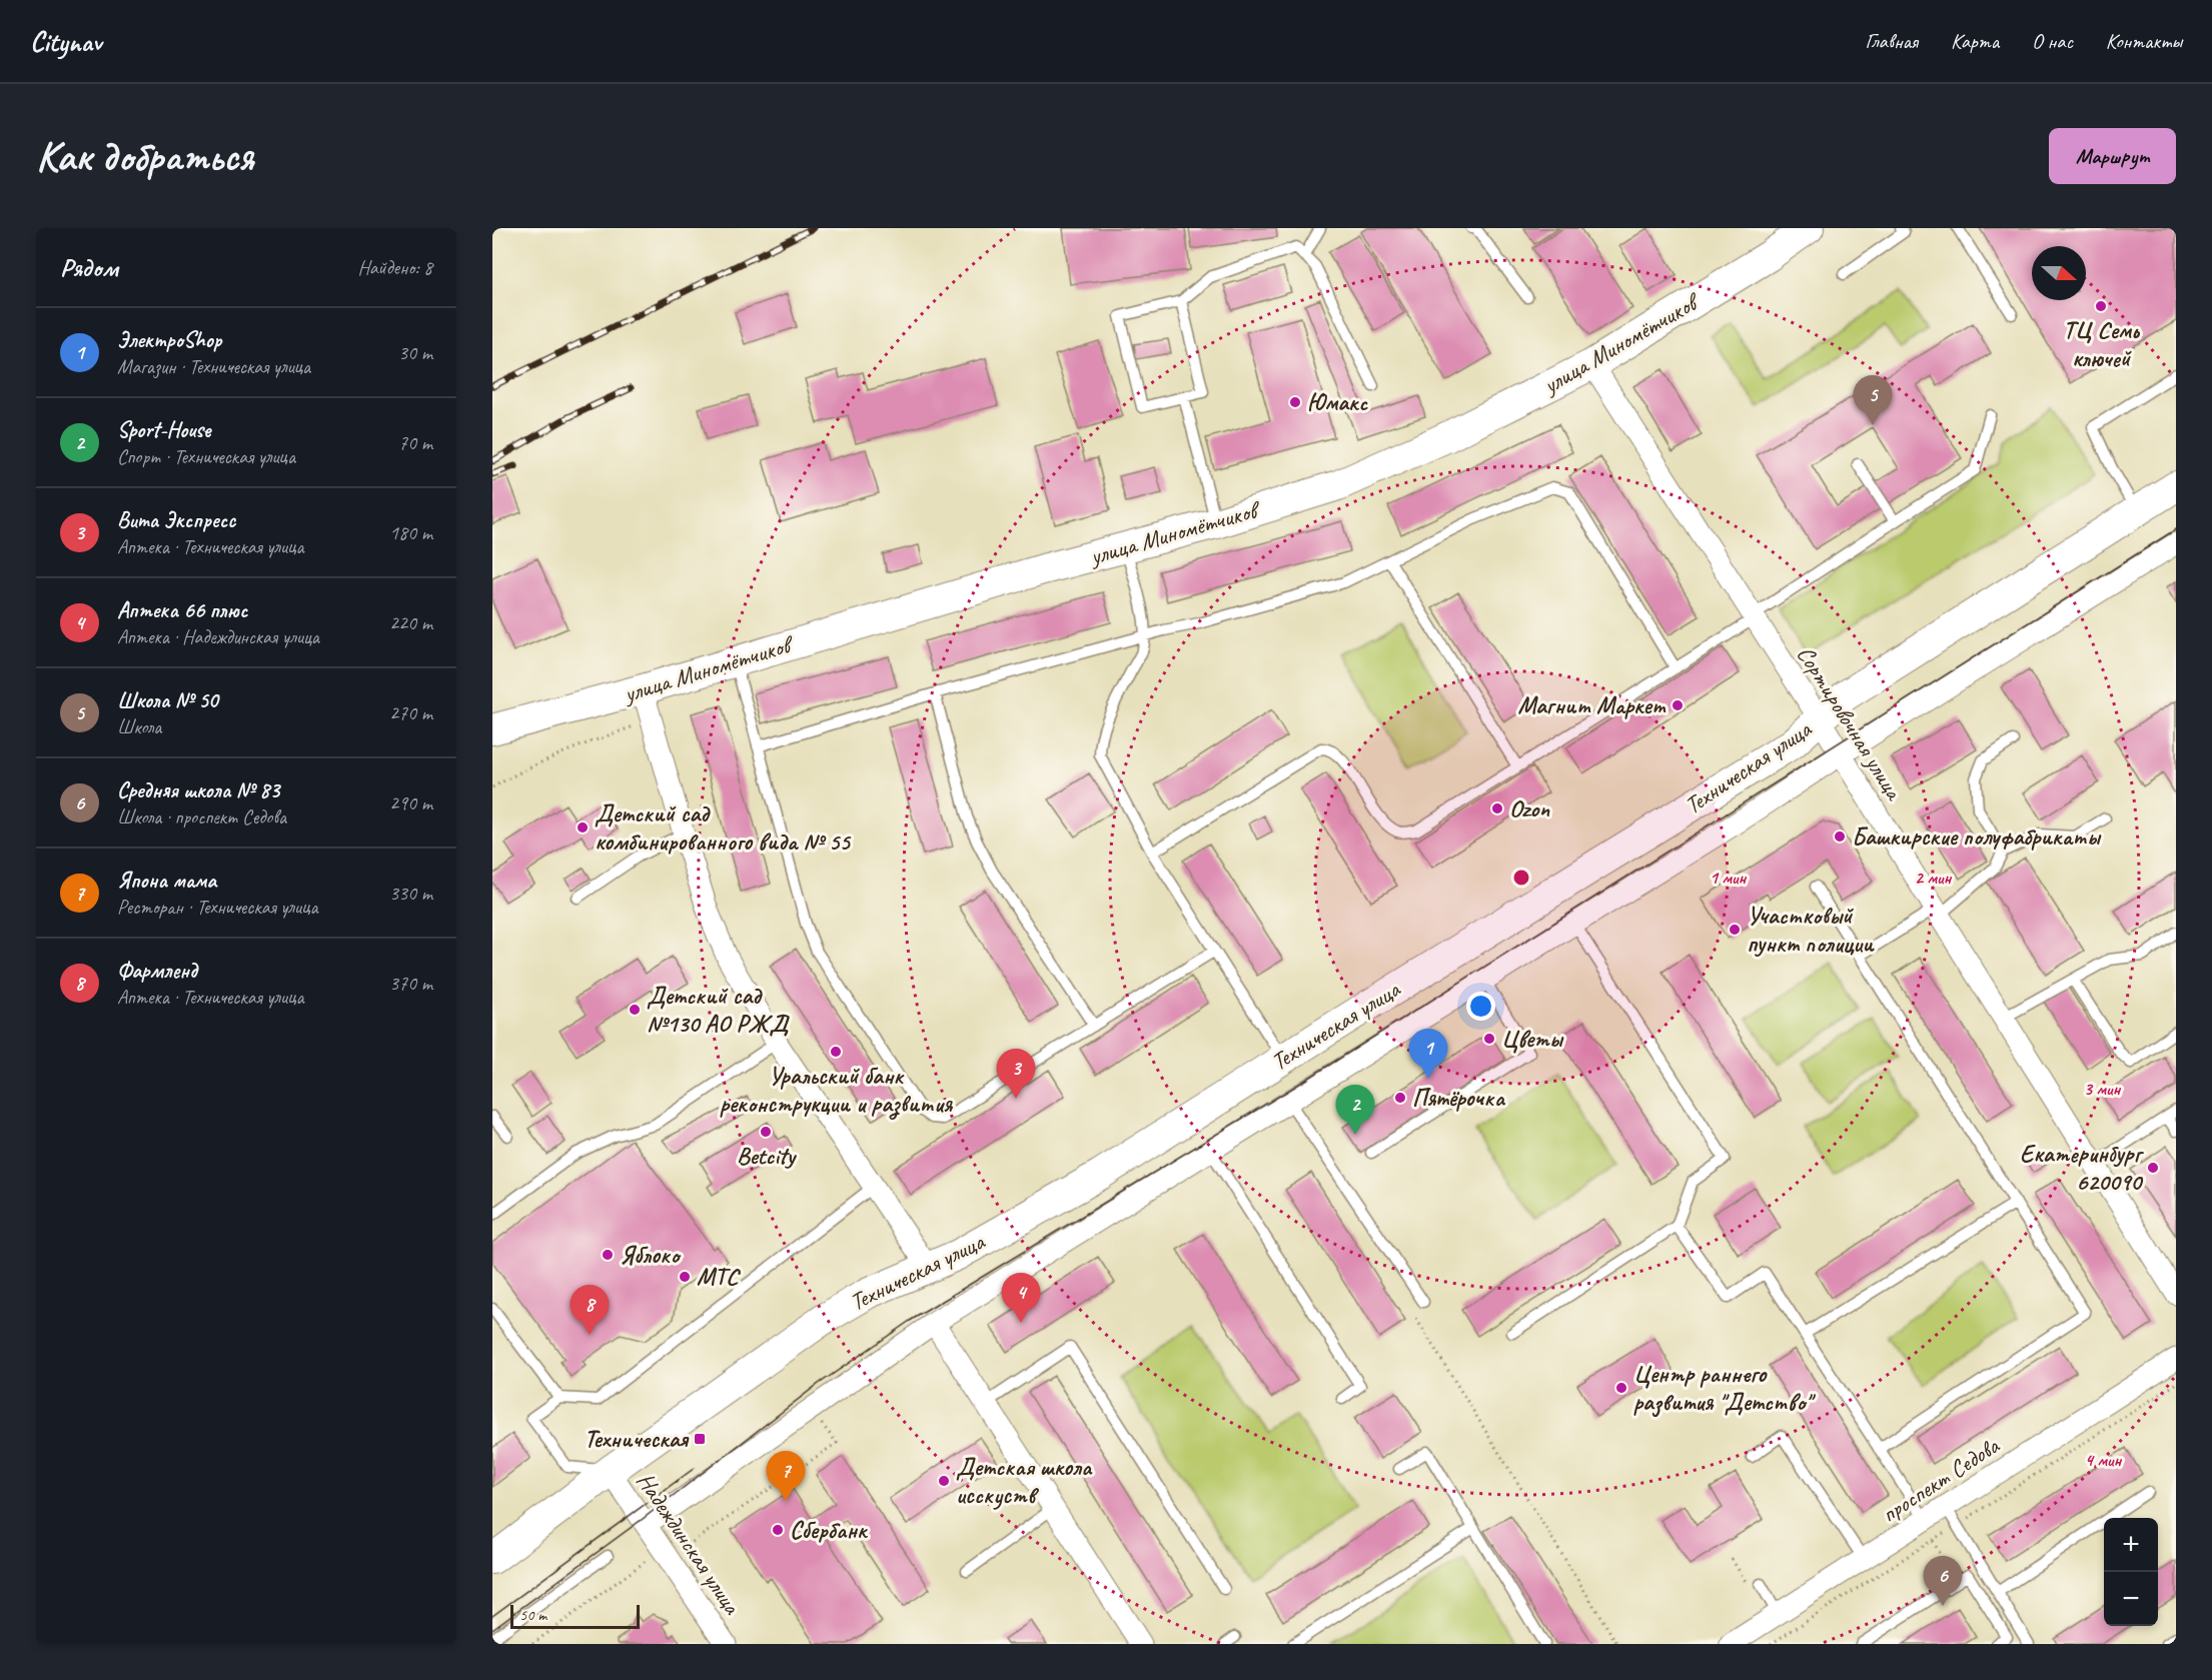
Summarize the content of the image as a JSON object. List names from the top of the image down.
{
  "streets": {
    "main road": ["улица Миномётчиков", "Техническая улица"],
    "street": ["Сортировочная улица", "проспект Седова", "Надеждинская улица"]
  },
  "crossings": [
    ["улица Миномётчиков", "Сортировочная улица"],
    ["Сортировочная улица", "Техническая улица"],
    ["Техническая улица", "Надеждинская улица"]
  ],
  "places": {
    "other": [
      "ТЦ Семь ключей",
      "Юмакс",
      "Магнит Маркет",
      "Ozon",
      "Детский сад комбинированного вида № 55",
      "Башкирские полуфабрикаты",
      "Участковый пункт полиции",
      "Детский сад №130 АО РЖД",
      "Цветы",
      "Уральский банк реконструкции и развития",
      "Пятёрочка",
      "Betcity",
      "Екатеринбург 620090",
      "Яблоко",
      "МТС",
      "Центр раннего развития \"Детство\"",
      "Детская школа исскуств",
      "Сбербанк"
    ],
    "transit": ["Техническая"]
  },
  "scale_bar": "50 m",
  "north": "right",
  "page": {
    "header": "Citynav",
    "nav": [
      "Главная",
      "Карта",
      "О нас",
      "Контакты"
    ],
    "buttons": "Маршрут",
    "title": "Как добраться",
    "heading": ["Рядом", "Найдено: 8"],
    "list": [
      {
        "mark": "1",
        "name": "ЭлектроShop",
        "note": "Магазин · Техническая улица",
        "value": "30 m"
      },
      {
        "mark": "2",
        "name": "Sport-House",
        "note": "Спорт · Техническая улица",
        "value": "70 m"
      },
      {
        "mark": "3",
        "name": "Вита Экспресс",
        "note": "Аптека · Техническая улица",
        "value": "180 m"
      },
      {
        "mark": "4",
        "name": "Аптека 66 плюс",
        "note": "Аптека · Надеждинская улица",
        "value": "220 m"
      },
      {
        "mark": "5",
        "name": "Школа № 50",
        "note": "Школа",
        "value": "270 m"
      },
      {
        "mark": "6",
        "name": "Средняя школа № 83",
        "note": "Школа · проспект Седова",
        "value": "290 m"
      },
      {
        "mark": "7",
        "name": "Япона мама",
        "note": "Ресторан · Техническая улица",
        "value": "330 m"
      },
      {
        "mark": "8",
        "name": "Фармленд",
        "note": "Аптека · Техническая улица",
        "value": "370 m"
      }
    ],
    "pins": [
      "5",
      "1",
      "3",
      "2",
      "4",
      "8",
      "7",
      "6"
    ],
    "map_buttons": ["+", "−"],
    "scale": "50 m"
  },
  "rings": [
    "1 мин",
    "2 мин",
    "3 мин",
    "4 мин"
  ]
}
